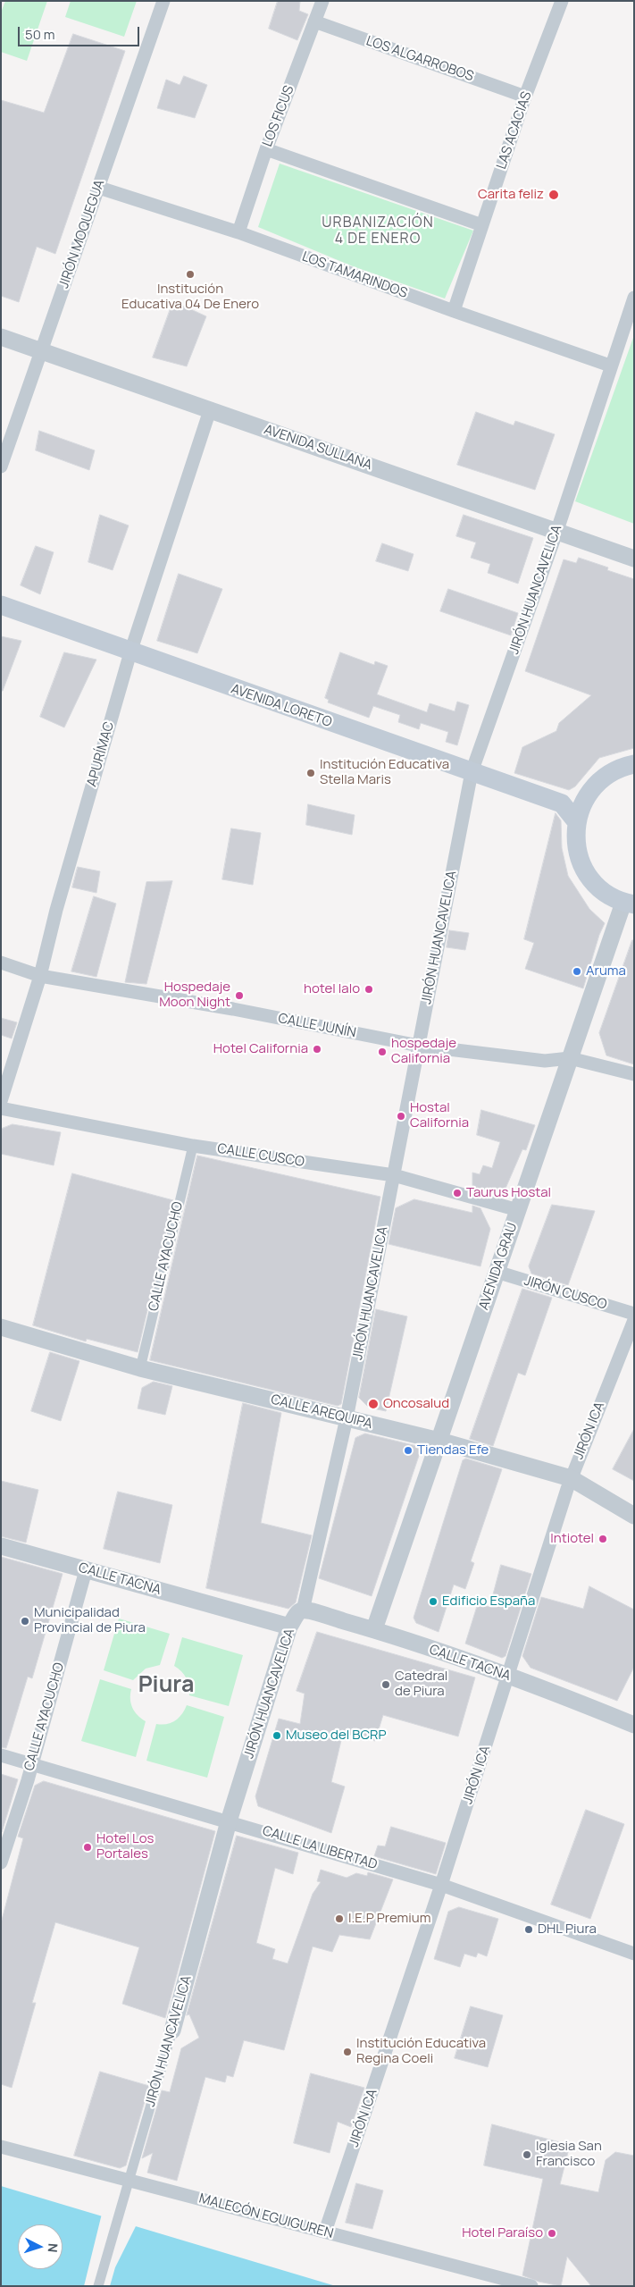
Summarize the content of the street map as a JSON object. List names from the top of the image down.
{
  "streets": {
    "main road": ["AVENIDA LORETO"],
    "street": [
      "LOS ALGARROBOS",
      "LOS FICUS",
      "LAS ACACIAS",
      "JIRÓN MOQUEGUA",
      "LOS TAMARINDOS",
      "AVENIDA SULLANA",
      "JIRÓN HUANCAVELICA",
      "APURÍMAC",
      "CALLE JUNÍN",
      "CALLE CUSCO",
      "CALLE AYACUCHO",
      "AVENIDA GRAU",
      "JIRÓN CUSCO",
      "CALLE AREQUIPA",
      "JIRÓN ICA",
      "CALLE TACNA",
      "CALLE LA LIBERTAD",
      "MALECÓN EGUIGUREN"
    ]
  },
  "crossings": [
    ["LOS ALGARROBOS", "LOS FICUS"],
    ["LOS ALGARROBOS", "LAS ACACIAS"],
    ["LOS FICUS", "LOS TAMARINDOS"],
    ["LAS ACACIAS", "LOS TAMARINDOS"],
    ["JIRÓN MOQUEGUA", "LOS TAMARINDOS"],
    ["JIRÓN MOQUEGUA", "AVENIDA SULLANA"],
    ["LOS TAMARINDOS", "JIRÓN HUANCAVELICA"],
    ["AVENIDA SULLANA", "JIRÓN HUANCAVELICA"],
    ["AVENIDA SULLANA", "APURÍMAC"],
    ["JIRÓN HUANCAVELICA", "AVENIDA LORETO"],
    ["JIRÓN HUANCAVELICA", "CALLE JUNÍN"],
    ["JIRÓN HUANCAVELICA", "CALLE CUSCO"],
    ["JIRÓN HUANCAVELICA", "CALLE AREQUIPA"],
    ["JIRÓN HUANCAVELICA", "CALLE TACNA"],
    ["JIRÓN HUANCAVELICA", "CALLE LA LIBERTAD"],
    ["JIRÓN HUANCAVELICA", "MALECÓN EGUIGUREN"],
    ["AVENIDA LORETO", "APURÍMAC"],
    ["APURÍMAC", "CALLE JUNÍN"],
    ["CALLE JUNÍN", "AVENIDA GRAU"],
    ["CALLE CUSCO", "CALLE AYACUCHO"],
    ["CALLE CUSCO", "AVENIDA GRAU"],
    ["CALLE AYACUCHO", "CALLE AREQUIPA"],
    ["CALLE AYACUCHO", "CALLE TACNA"],
    ["CALLE AYACUCHO", "CALLE LA LIBERTAD"],
    ["AVENIDA GRAU", "JIRÓN CUSCO"],
    ["AVENIDA GRAU", "CALLE AREQUIPA"],
    ["AVENIDA GRAU", "CALLE TACNA"],
    ["CALLE AREQUIPA", "JIRÓN ICA"],
    ["JIRÓN ICA", "CALLE TACNA"],
    ["JIRÓN ICA", "CALLE LA LIBERTAD"],
    ["JIRÓN ICA", "MALECÓN EGUIGUREN"]
  ],
  "districts": ["URBANIZACIÓN 4 DE ENERO", "Piura"],
  "places": [
    "Carita feliz",
    "Institución Educativa 04 De Enero",
    "Institución Educativa Stella Maris",
    "Aruma",
    "hotel lalo",
    "Hospedaje Moon Night",
    "Hotel California",
    "hospedaje California",
    "Hostal California",
    "Taurus Hostal",
    "Oncosalud",
    "Tiendas Efe",
    "Intiotel",
    "Edificio España",
    "Municipalidad Provincial de Piura",
    "Catedral de Piura",
    "Museo del BCRP",
    "Hotel Los Portales",
    "I.E.P Premium",
    "DHL Piura",
    "Institución Educativa Regina Coeli",
    "Iglesia San Francisco",
    "Hotel Paraíso"
  ],
  "scale_bar": "50 m",
  "north": "right"
}
